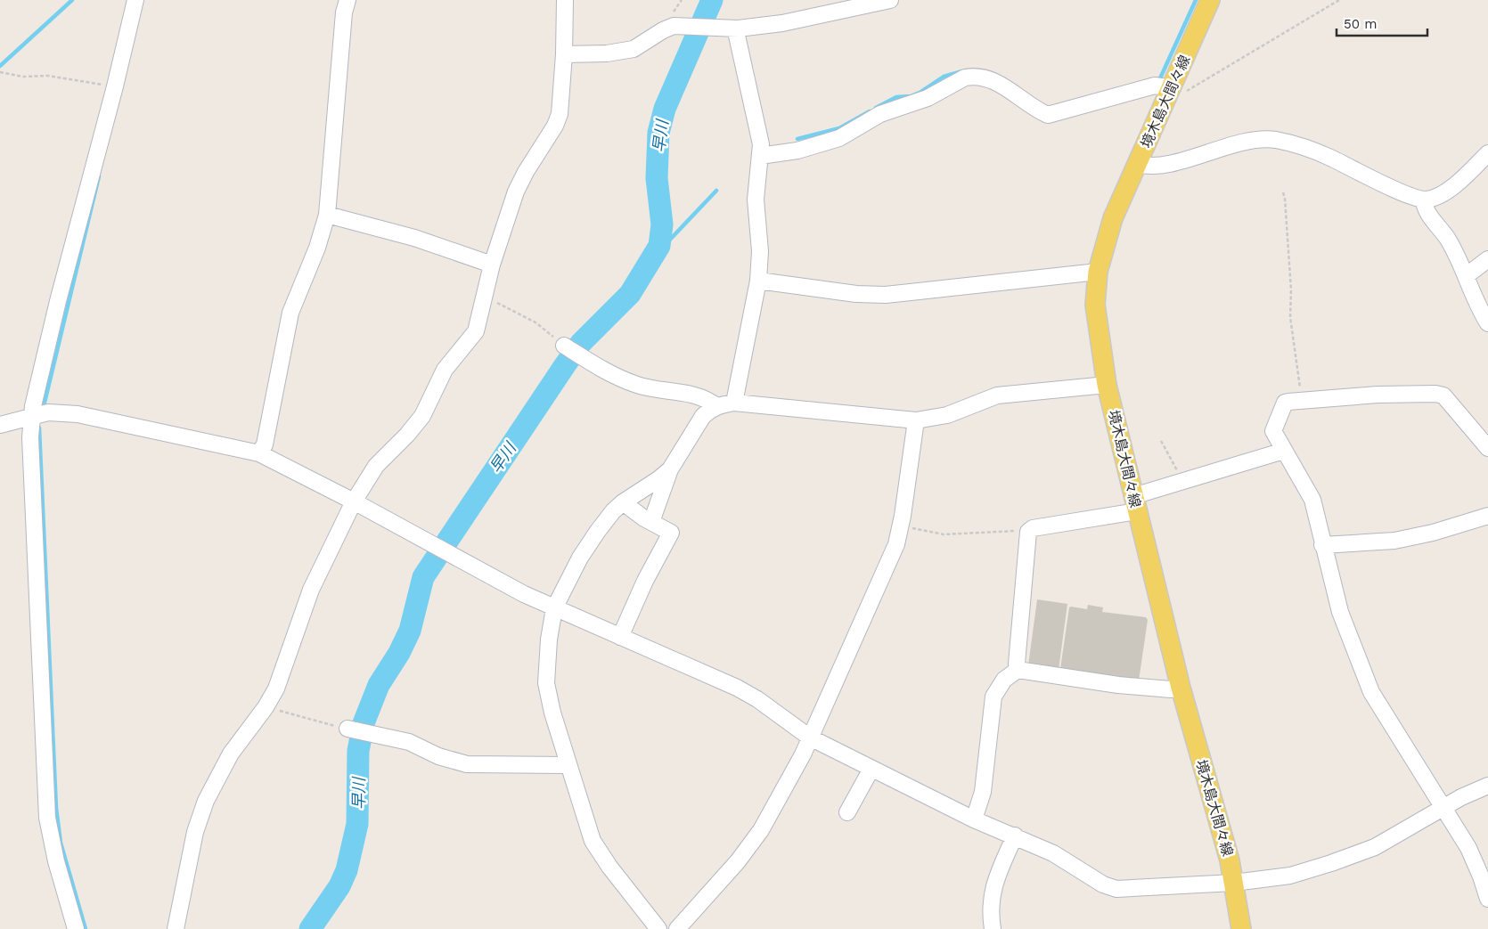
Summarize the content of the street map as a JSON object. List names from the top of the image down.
{
  "streets": {
    "main road": ["境木島大間々線"]
  },
  "water": ["早川"],
  "scale_bar": "50 m"
}
